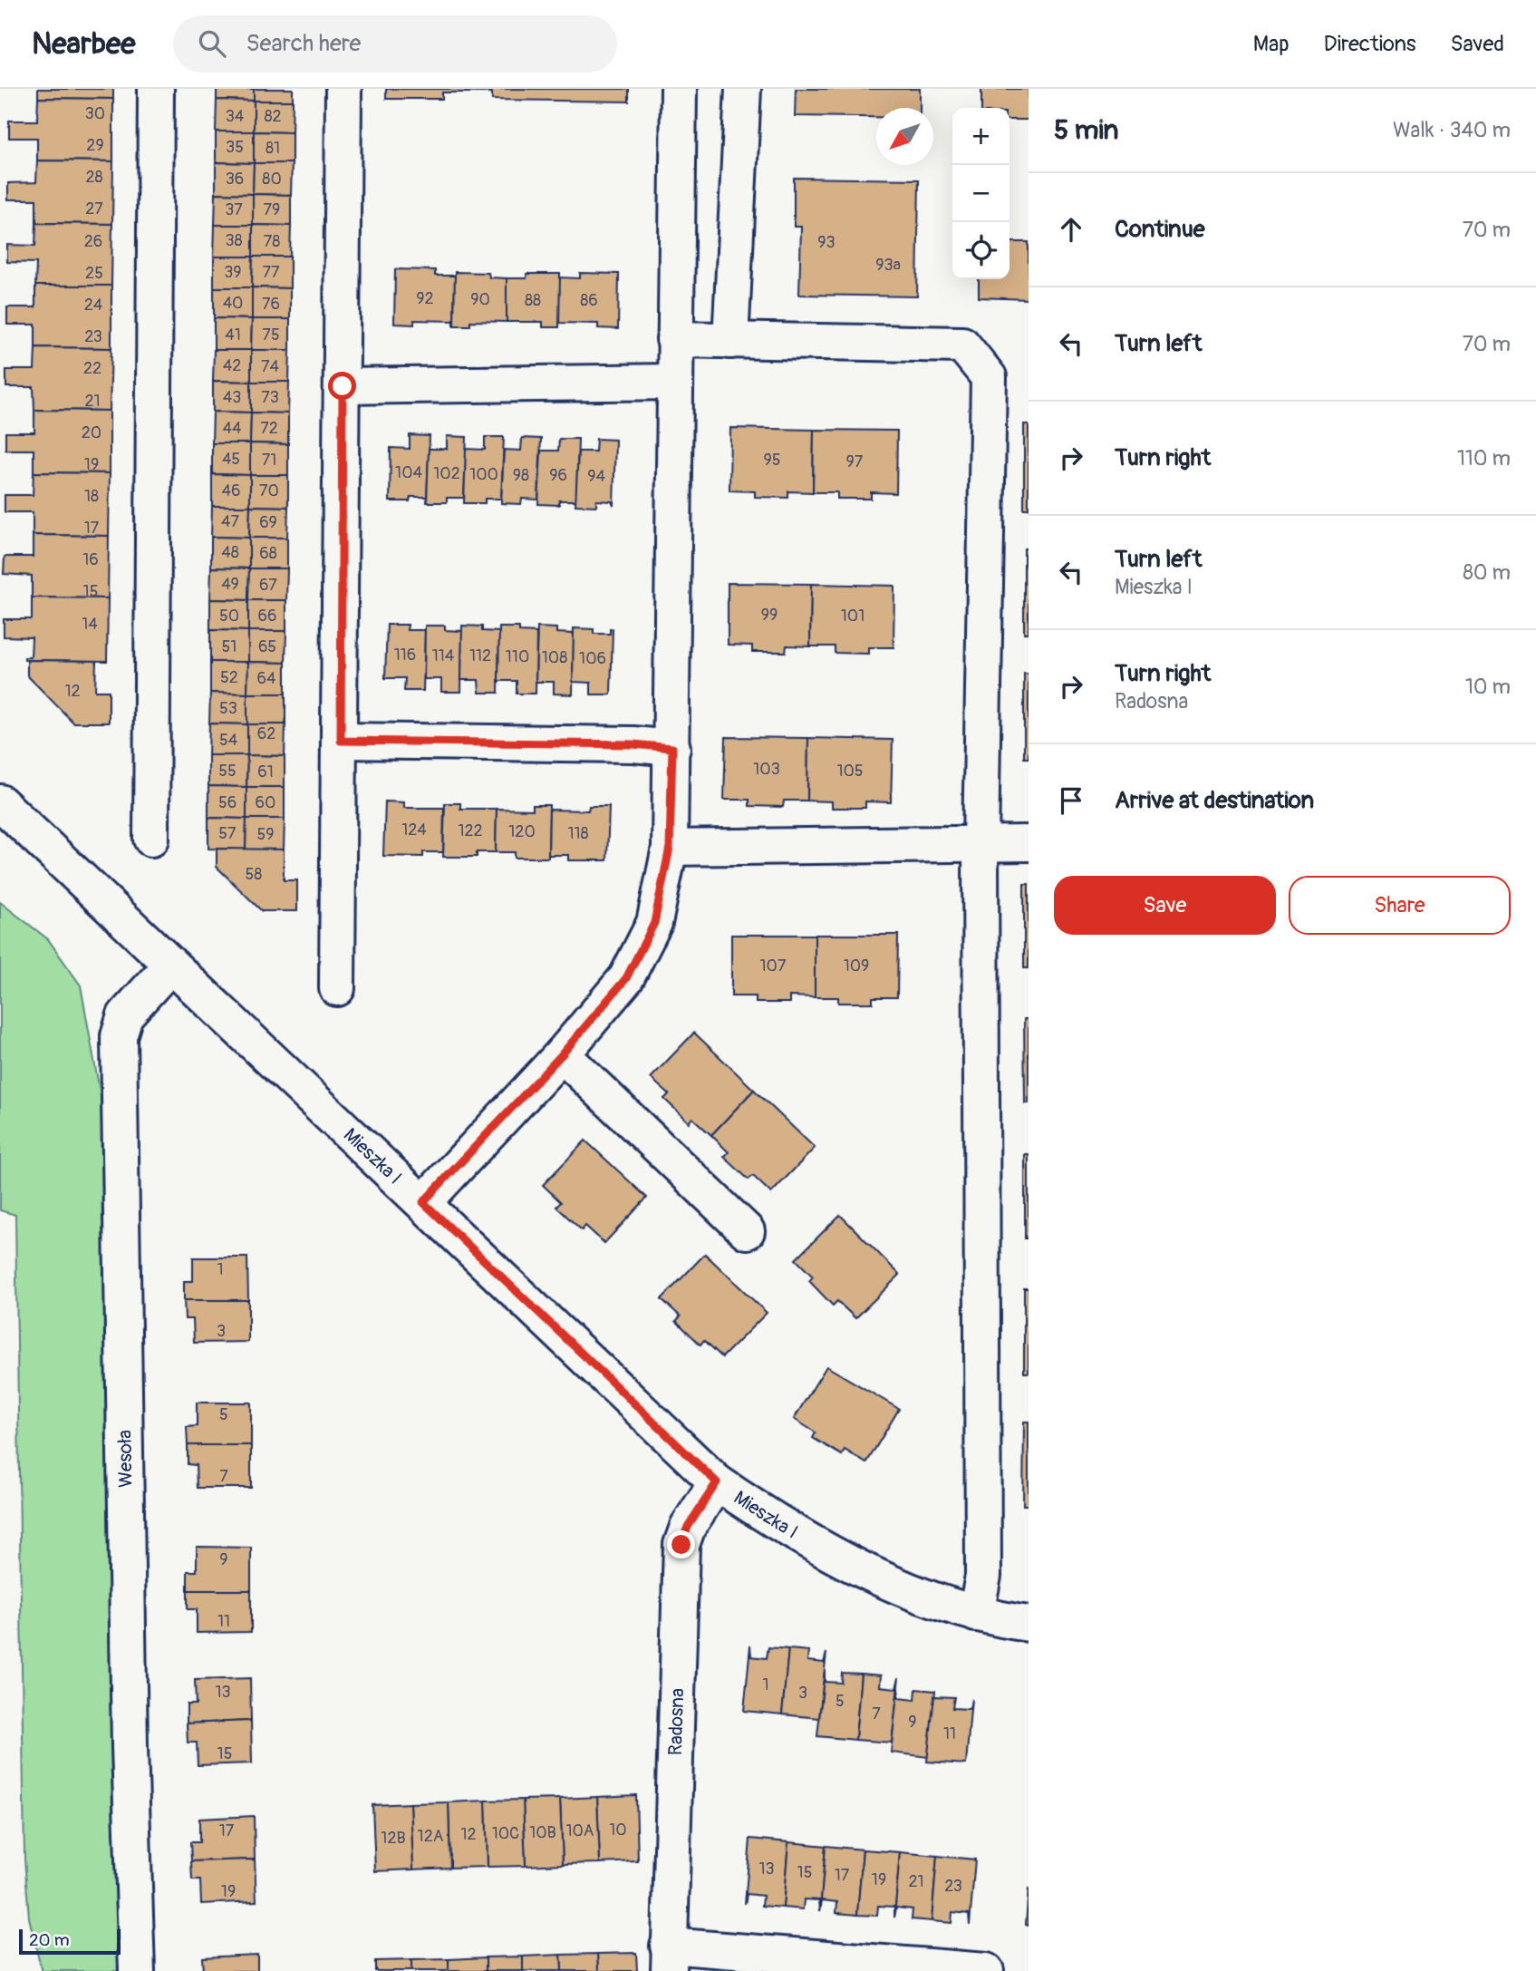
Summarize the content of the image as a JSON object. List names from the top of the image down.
{
  "streets": {
    "street": ["Mieszka I", "Wesoła", "Radosna"]
  },
  "crossings": [
    ["Mieszka I", "Wesoła"],
    ["Mieszka I", "Radosna"]
  ],
  "house_numbers": [
    "30",
    "34",
    "82",
    "29",
    "35",
    "81",
    "28",
    "36",
    "80",
    "27",
    "37",
    "79",
    "38",
    "26",
    "78",
    "93",
    "93a",
    "39",
    "77",
    "25",
    "92",
    "90",
    "88",
    "86",
    "40",
    "76",
    "24",
    "41",
    "75",
    "23",
    "42",
    "74",
    "22",
    "43",
    "73",
    "21",
    "44",
    "72",
    "20",
    "45",
    "71",
    "95",
    "97",
    "19",
    "104",
    "102",
    "100",
    "98",
    "96",
    "94",
    "46",
    "70",
    "18",
    "47",
    "69",
    "17",
    "48",
    "68",
    "16",
    "49",
    "67",
    "15",
    "99",
    "50",
    "66",
    "101",
    "14",
    "51",
    "65",
    "116",
    "114",
    "112",
    "110",
    "108",
    "106",
    "52",
    "64",
    "12",
    "53",
    "62",
    "54",
    "103",
    "55",
    "105",
    "61",
    "56",
    "60",
    "124",
    "122",
    "120",
    "57",
    "118",
    "59",
    "58",
    "107",
    "109",
    "1",
    "3",
    "5",
    "7",
    "9",
    "11",
    "1",
    "13",
    "3",
    "5",
    "7",
    "9",
    "11",
    "15",
    "10",
    "17",
    "10A",
    "10B",
    "10C",
    "12",
    "12A",
    "12B",
    "13",
    "15",
    "17",
    "19",
    "21",
    "23",
    "19"
  ],
  "scale_bar": "20 m",
  "north": "bottom left",
  "page": {
    "header": "Nearbee",
    "search": "Search here",
    "nav": ["Map", "Directions", "Saved"],
    "heading": ["5 min", "Walk · 340 m"],
    "map_buttons": ["+", "−"],
    "list": [
      ["Continue", "70 m"],
      ["Turn left", "70 m"],
      ["Turn right", "110 m"],
      ["Turn left", "Mieszka I", "80 m"],
      ["Turn right", "Radosna", "10 m"],
      "Arrive at destination"
    ],
    "buttons": ["Save", "Share"],
    "scale": "20 m"
  }
}
